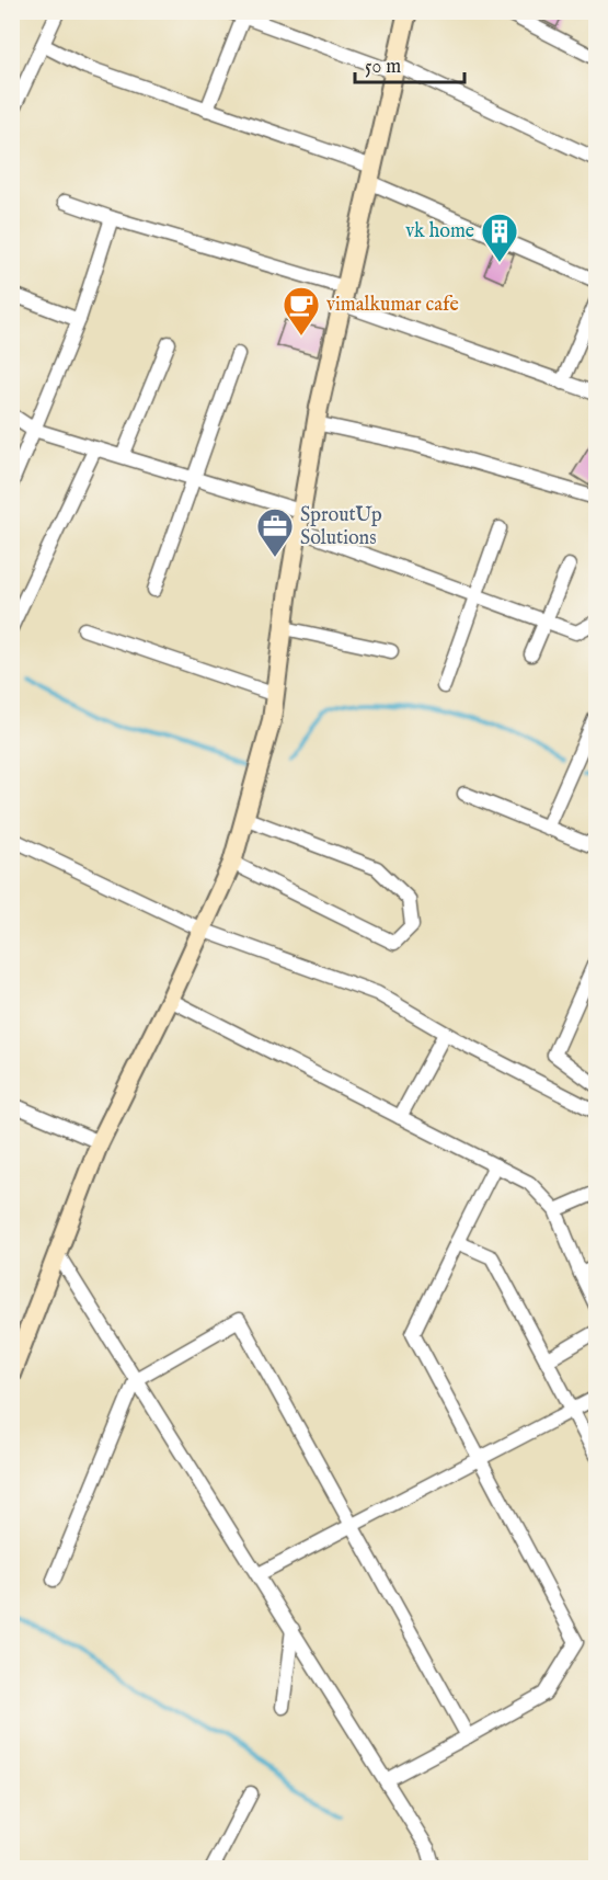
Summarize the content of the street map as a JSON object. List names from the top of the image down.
{
  "places": {
    "building": ["vk home"],
    "cafe": ["vimalkumar cafe"],
    "office": ["SproutUp Solutions"]
  },
  "scale_bar": "50 m"
}
